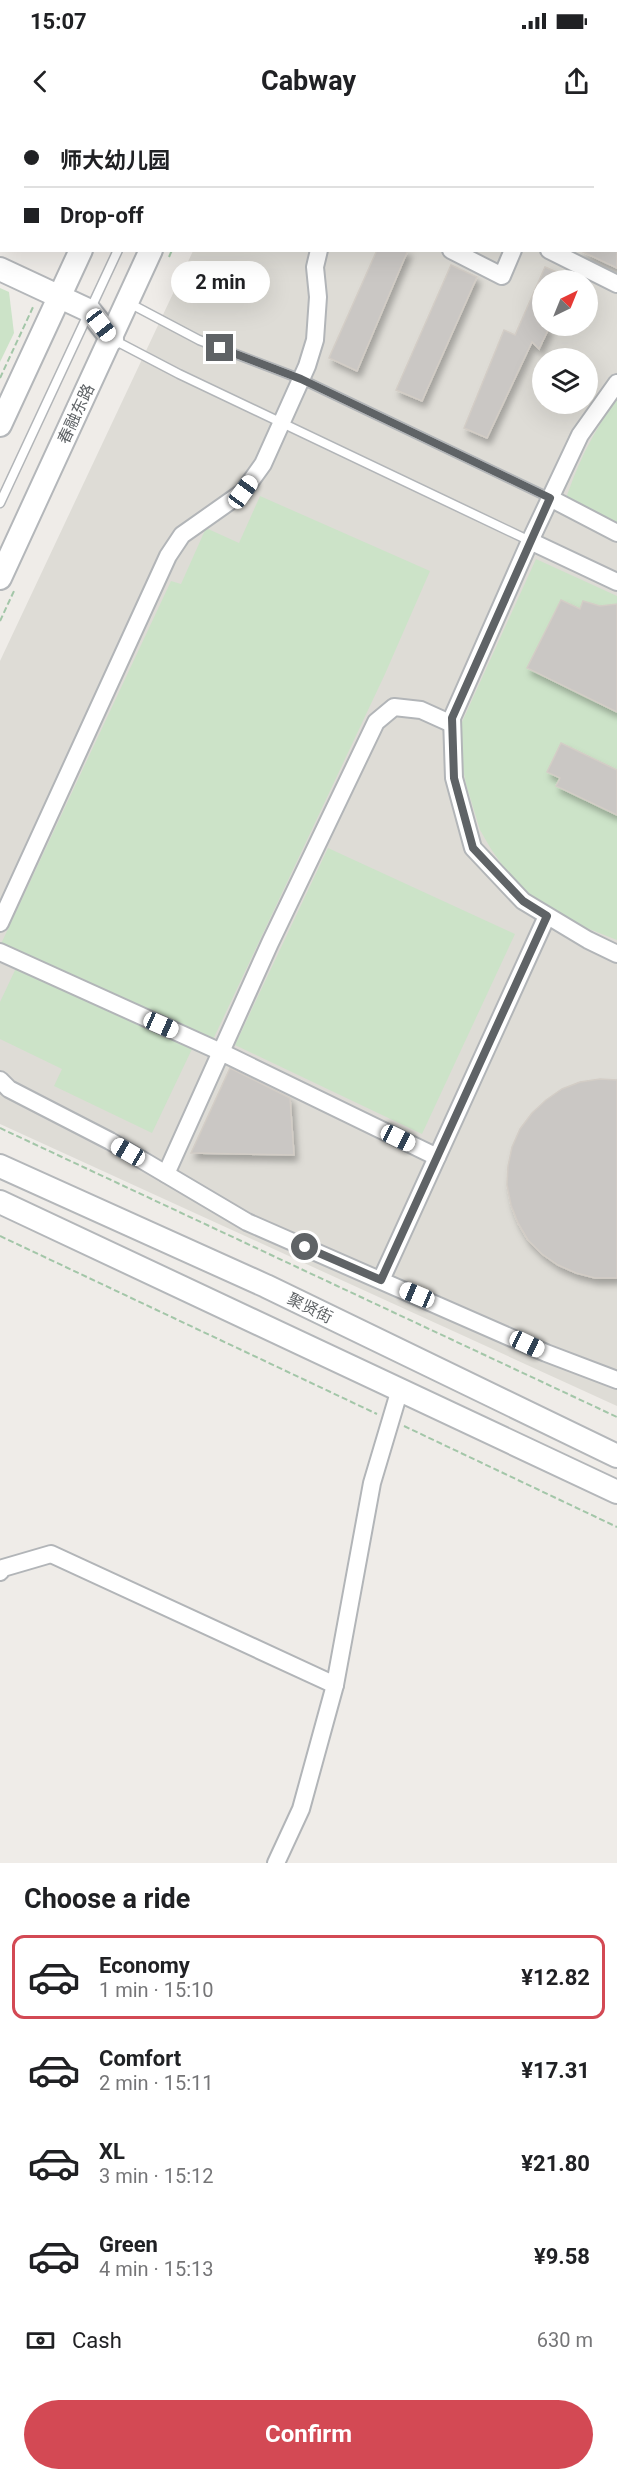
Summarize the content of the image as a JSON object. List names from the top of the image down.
{
  "streets": {
    "main road": ["春融东路", "聚贤街"]
  },
  "north": "top right",
  "page": {
    "status": "15:07",
    "header": "Cabway",
    "banner": ["师大幼儿园", "Drop-off"],
    "bubble": "2 min",
    "heading": "Choose a ride",
    "list": [
      {
        "name": "Economy",
        "note": "1 min · 15:10",
        "value": "¥12.82"
      },
      {
        "name": "Comfort",
        "note": "2 min · 15:11",
        "value": "¥17.31"
      },
      {
        "name": "XL",
        "note": "3 min · 15:12",
        "value": "¥21.80"
      },
      {
        "name": "Green",
        "note": "4 min · 15:13",
        "value": "¥9.58"
      }
    ],
    "pay": ["Cash", "630 m"],
    "buttons": "Confirm"
  }
}
